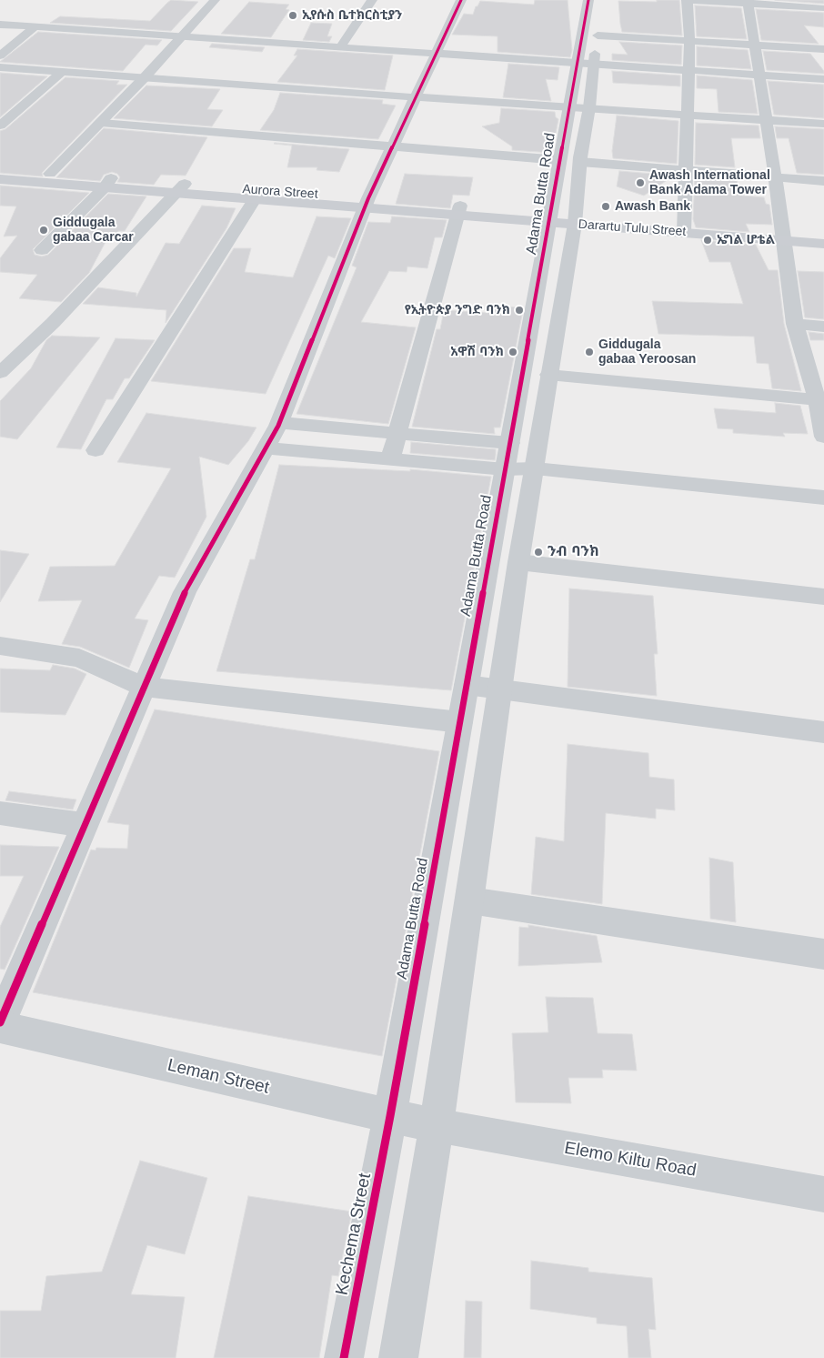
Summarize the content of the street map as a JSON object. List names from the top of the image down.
{
  "streets": {
    "main road": ["Aurora Street", "Darartu Tulu Street"],
    "street": [
      "Adama Butta Road",
      "Leman Street",
      "Elemo Kiltu Road",
      "Kechema Street"
    ]
  },
  "crossings": [
    ["Aurora Street", "Adama Butta Road"],
    ["Aurora Street", "Darartu Tulu Street"],
    ["Adama Butta Road", "Darartu Tulu Street"],
    ["Adama Butta Road", "Leman Street"],
    ["Adama Butta Road", "Elemo Kiltu Road"],
    ["Adama Butta Road", "Kechema Street"],
    ["Leman Street", "Elemo Kiltu Road"],
    ["Leman Street", "Kechema Street"]
  ],
  "places": [
    "ኢየሱስ ቤተክርስቲያን",
    "Awash International Bank Adama Tower",
    "Awash Bank",
    "Giddugala gabaa Carcar",
    "ኤግል ሆቴል",
    "የኢትዮጵያ ንግድ ባንክ",
    "አዋሽ ባንክ",
    "Giddugala gabaa Yeroosan",
    "ንብ ባንክ"
  ]
}
